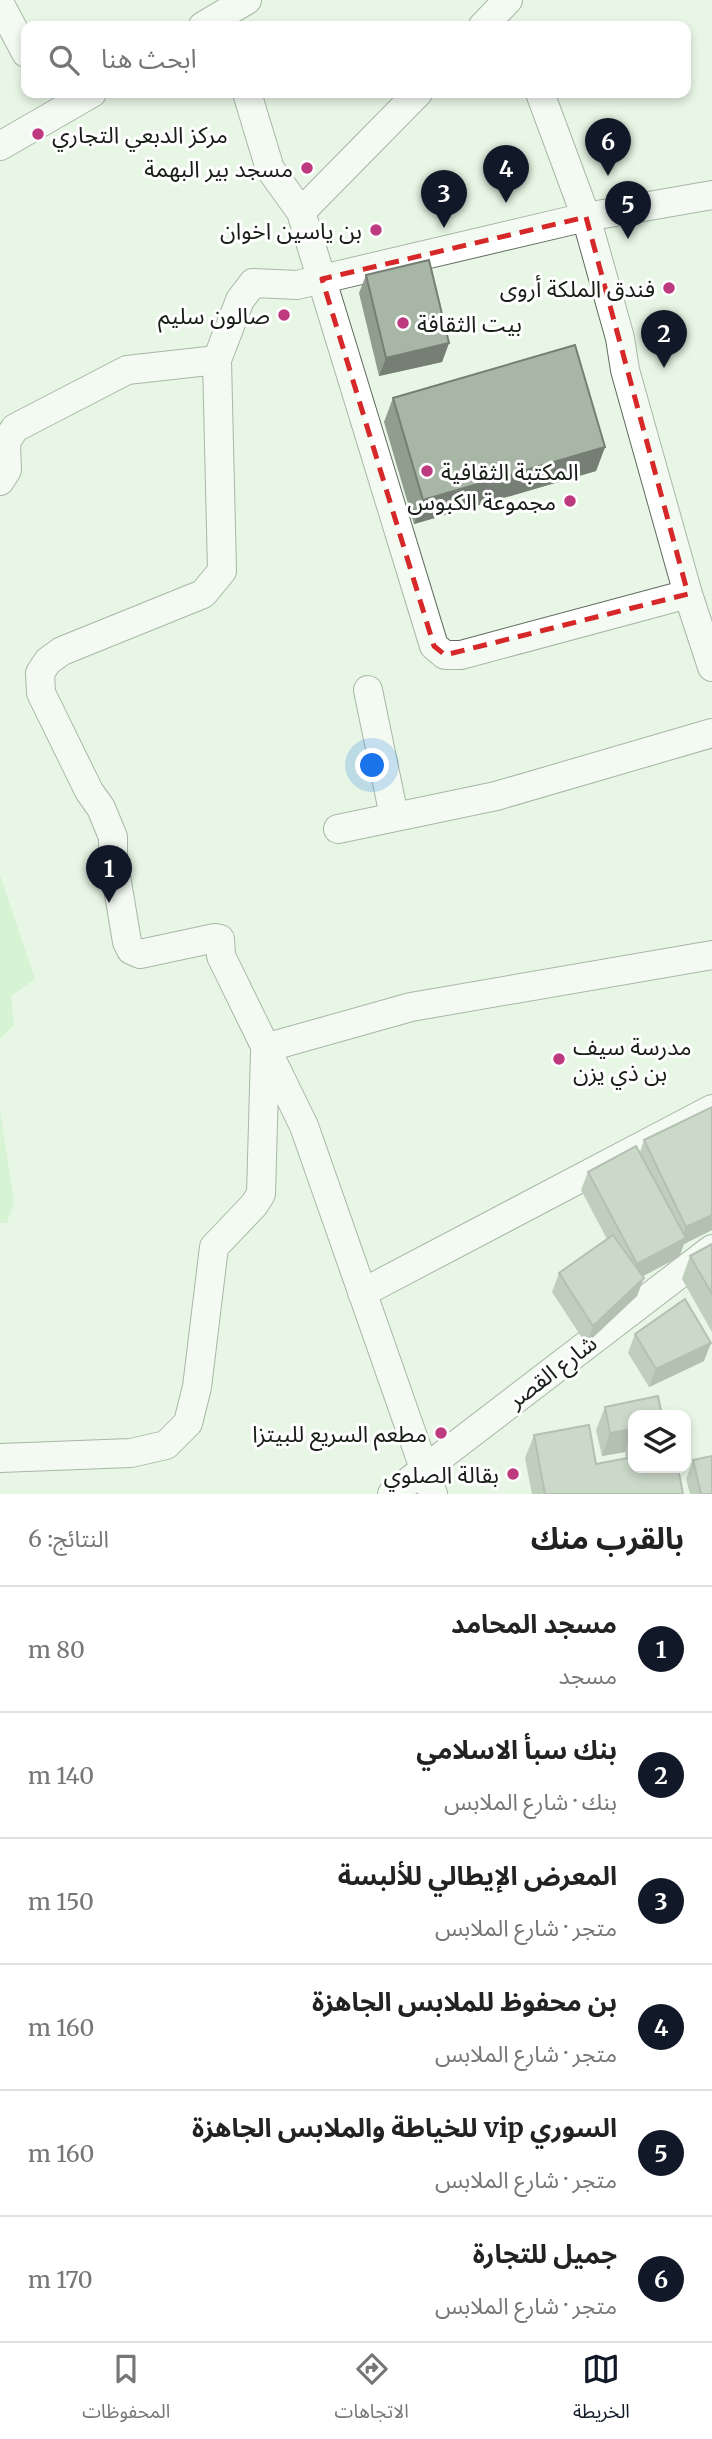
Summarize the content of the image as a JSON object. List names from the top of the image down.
{
  "streets": {
    "street": ["شارع القصر"]
  },
  "places": [
    "مركز الدبعي التجاري",
    "مسجد بير البهمة",
    "بن ياسين اخوان",
    "فندق الملكة أروى",
    "صالون سليم",
    "بيت الثقافة",
    "المكتبة الثقافية",
    "مجموعة الكبوس",
    "مدرسة سيف بن ذي يزن",
    "مطعم السريع للبيتزا",
    "بقالة الصلوي"
  ],
  "page": {
    "search": "ابحث هنا",
    "pins": [
      "6",
      "4",
      "3",
      "5",
      "2",
      "1"
    ],
    "heading": ["بالقرب منك", "النتائج: 6"],
    "list": [
      {
        "mark": "1",
        "name": "مسجد المحامد",
        "note": "مسجد",
        "value": "80 m"
      },
      {
        "mark": "2",
        "name": "بنك سبأ الاسلامي",
        "note": "بنك · شارع الملابس",
        "value": "140 m"
      },
      {
        "mark": "3",
        "name": "المعرض الإيطالي للألبسة",
        "note": "متجر · شارع الملابس",
        "value": "150 m"
      },
      {
        "mark": "4",
        "name": "بن محفوظ للملابس الجاهزة",
        "note": "متجر · شارع الملابس",
        "value": "160 m"
      },
      {
        "mark": "5",
        "name": "السوري vip للخياطة والملابس الجاهزة",
        "note": "متجر · شارع الملابس",
        "value": "160 m"
      },
      {
        "mark": "6",
        "name": "جميل للتجارة",
        "note": "متجر · شارع الملابس",
        "value": "170 m"
      }
    ],
    "nav": ["الخريطة", "الاتجاهات", "المحفوظات"]
  }
}
